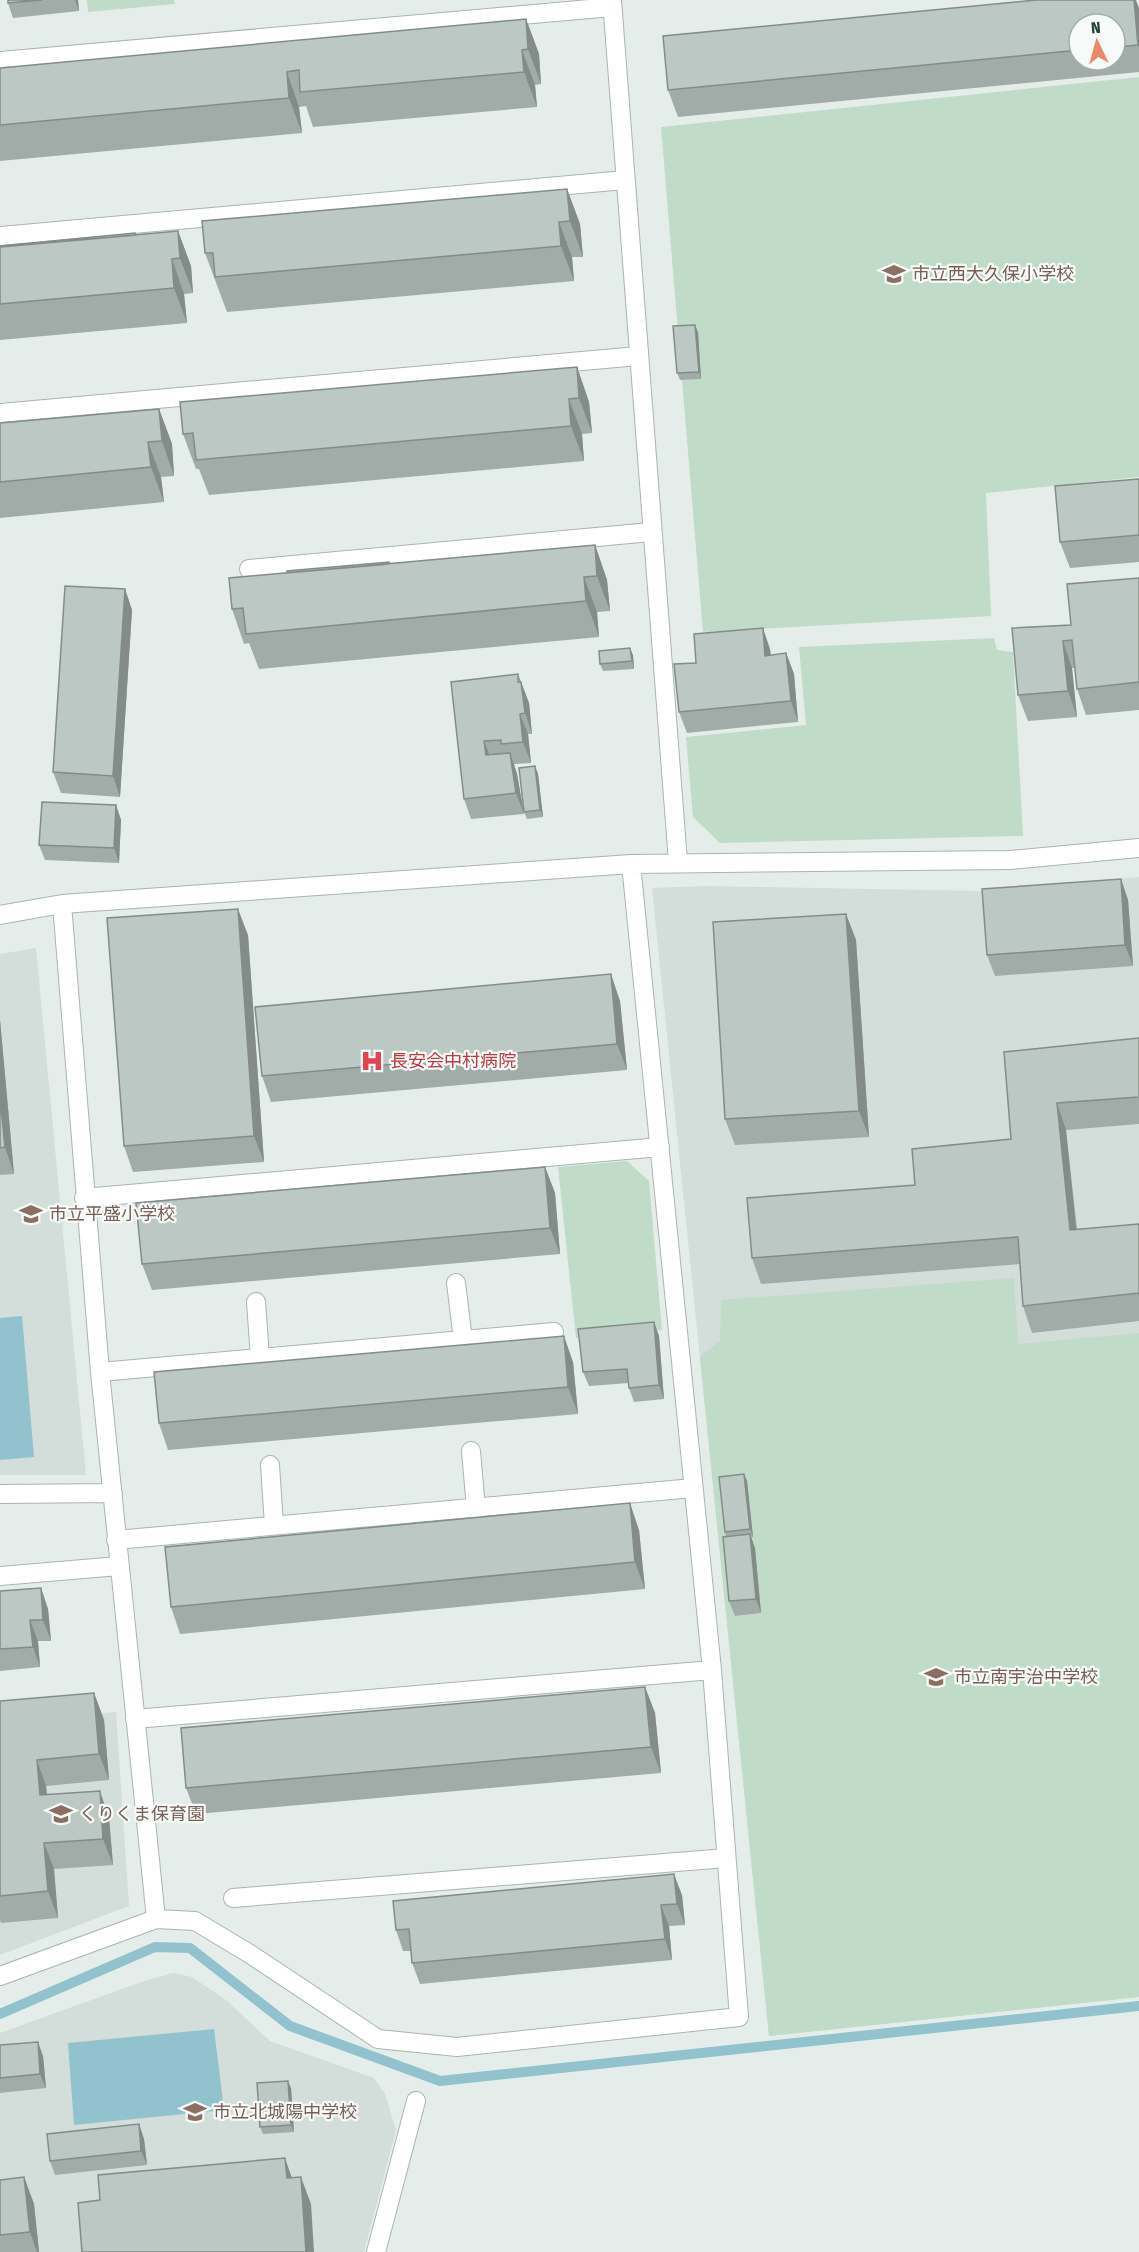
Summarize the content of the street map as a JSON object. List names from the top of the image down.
{
  "places": {
    "school or university": [
      "市立西大久保小学校",
      "市立平盛小学校",
      "市立南宇治中学校",
      "くりくま保育園",
      "市立北城陽中学校"
    ],
    "hospital": ["長安会中村病院"]
  },
  "north": "top"
}
